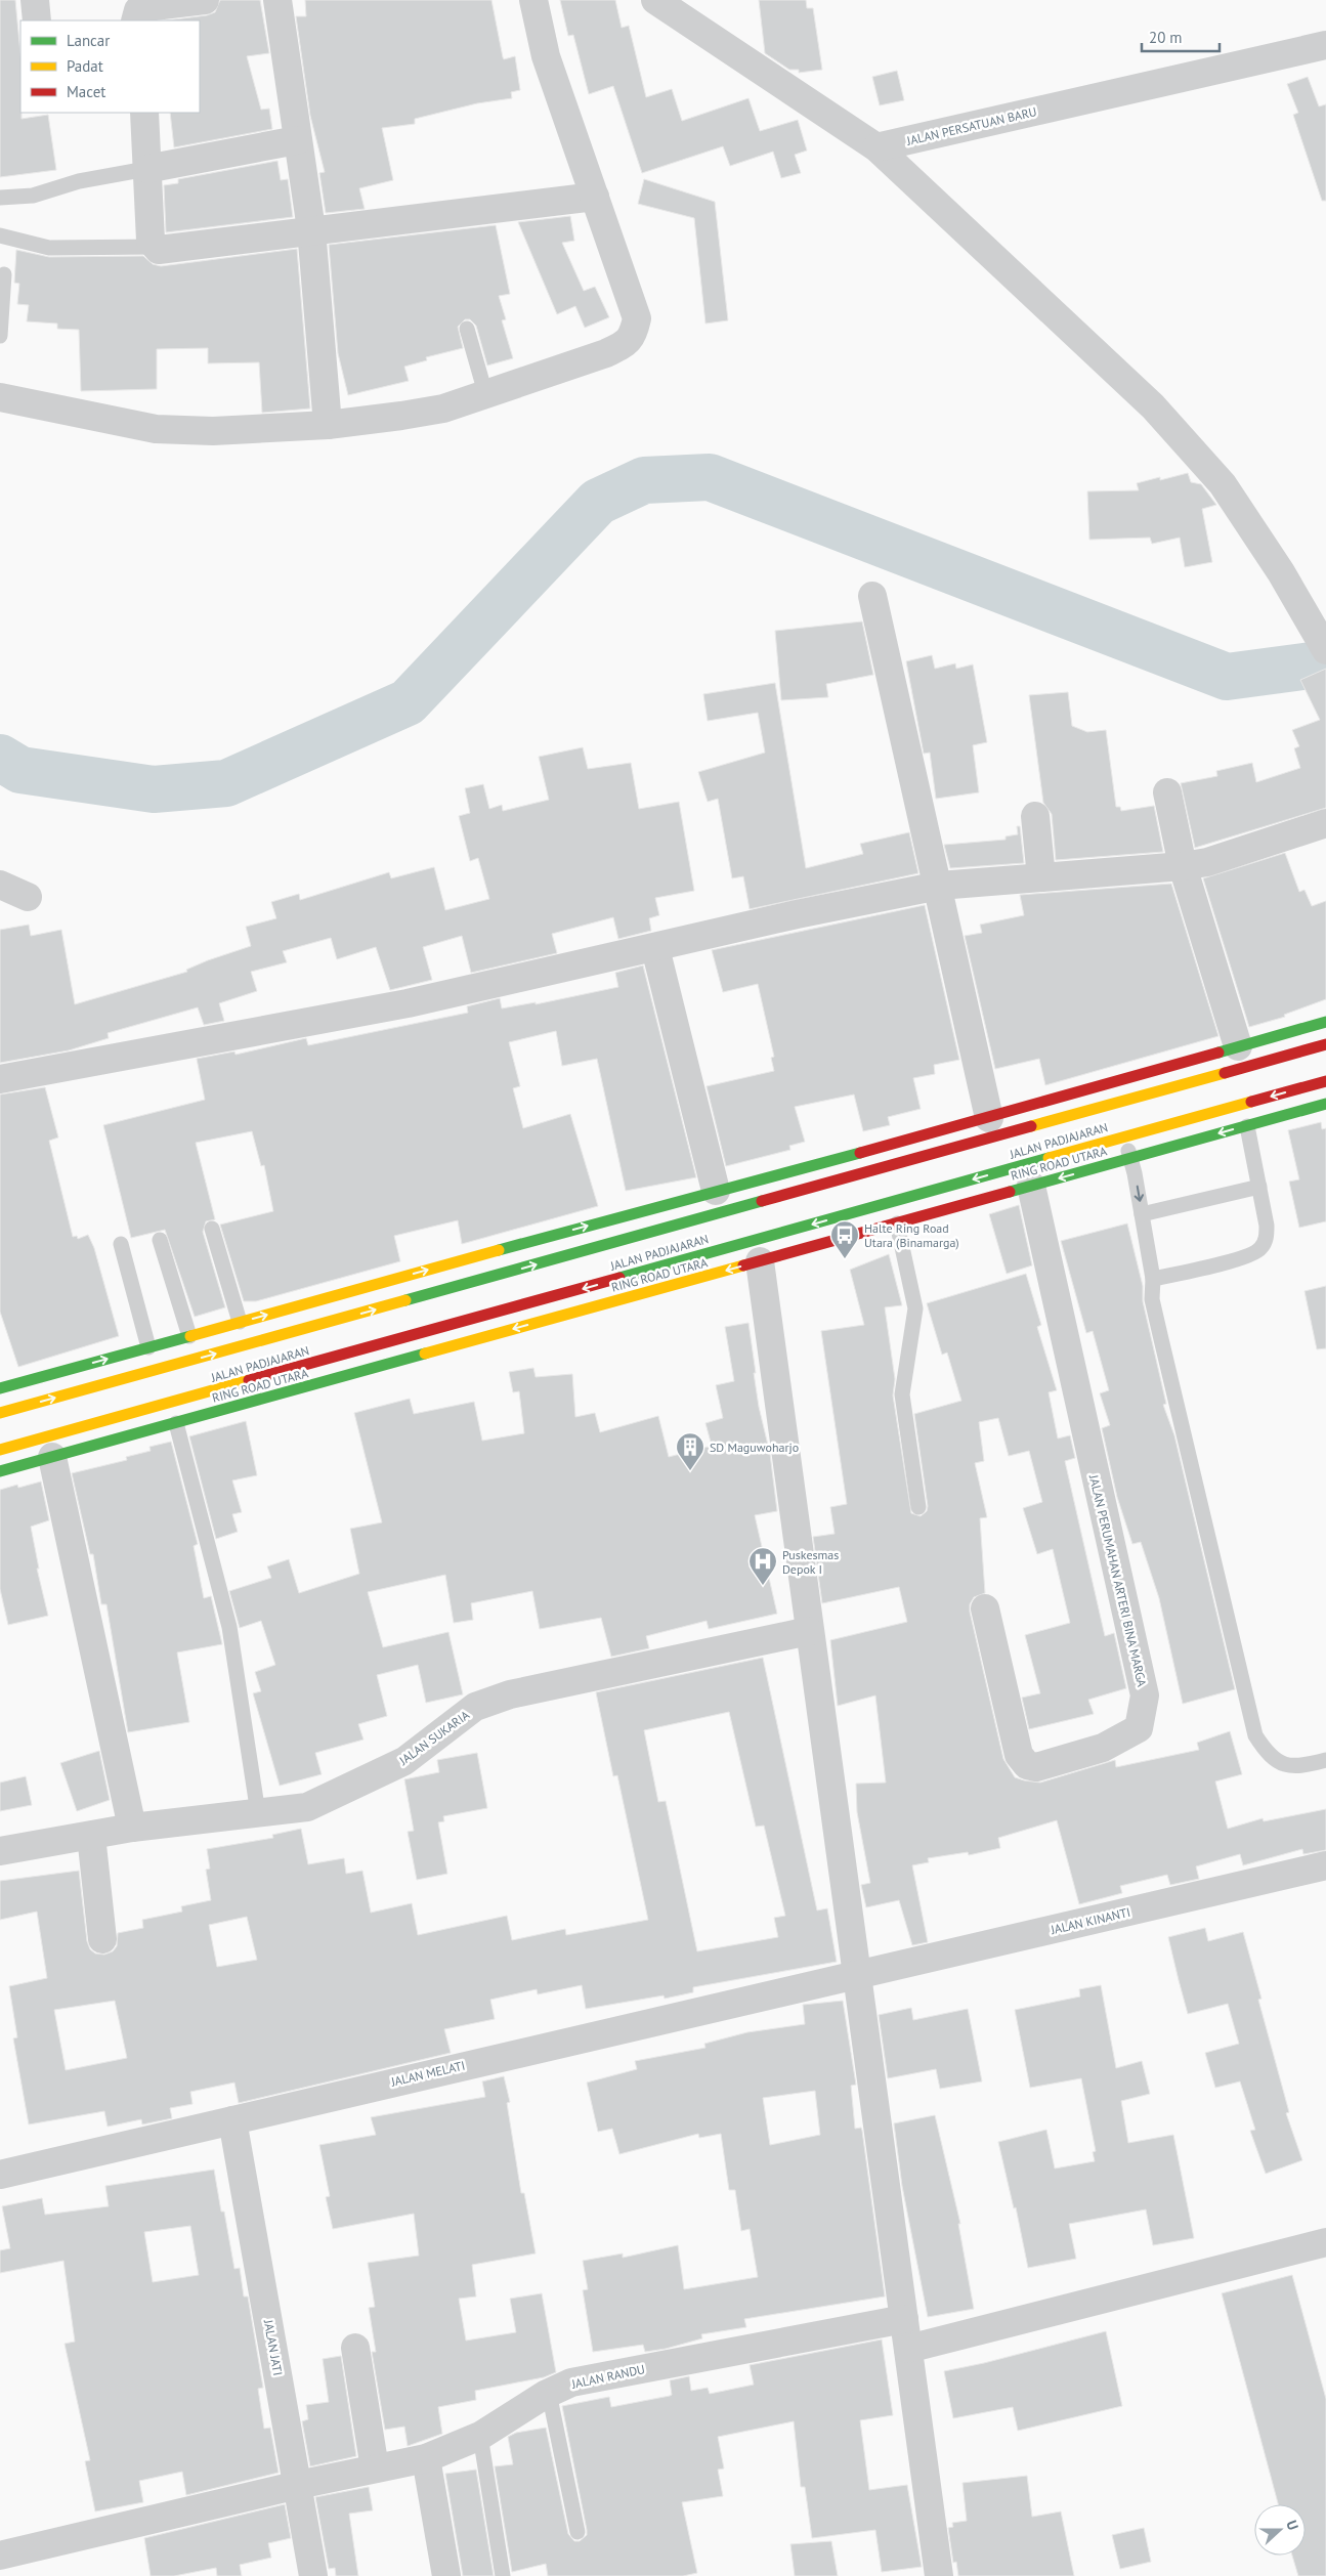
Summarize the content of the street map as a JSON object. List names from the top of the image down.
{
  "streets": {
    "main road": ["JALAN PADJAJARAN", "RING ROAD UTARA"],
    "street": [
      "JALAN PERSATUAN BARU",
      "JALAN PERUMAHAN ARTERI BINA MARGA",
      "JALAN SUKARIA",
      "JALAN KINANTI",
      "JALAN MELATI",
      "JALAN JATI",
      "JALAN RANDU"
    ]
  },
  "crossings": [
    ["RING ROAD UTARA", "JALAN PERUMAHAN ARTERI BINA MARGA"],
    ["JALAN KINANTI", "JALAN MELATI"],
    ["JALAN MELATI", "JALAN JATI"],
    ["JALAN JATI", "JALAN RANDU"]
  ],
  "places": {
    "bus stop": ["Halte Ring Road Utara (Binamarga)"],
    "building": ["SD Maguwoharjo"],
    "hospital": ["Puskesmas Depok I"]
  },
  "legend": ["Lancar", "Padat", "Macet"],
  "scale_bar": "20 m",
  "north": "right"
}
